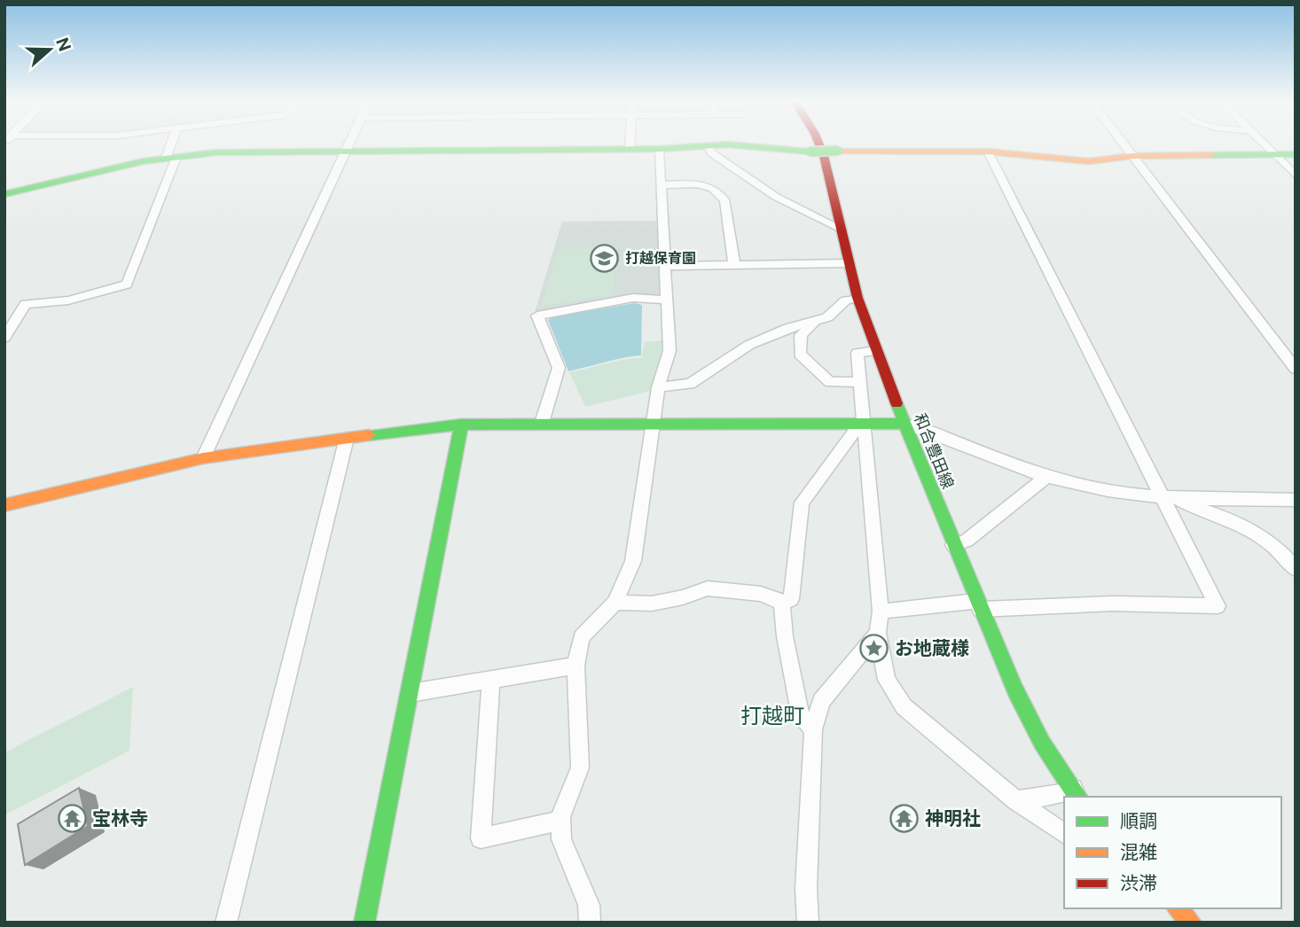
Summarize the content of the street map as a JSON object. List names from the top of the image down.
{
  "streets": {
    "street": ["和合豊田線"]
  },
  "districts": ["打越町"],
  "places": {
    "school or university": ["打越保育園"],
    "place": ["お地蔵様"],
    "temple": ["宝林寺", "神明社"]
  },
  "legend": ["順調", "混雑", "渋滞"],
  "north": "right"
}
